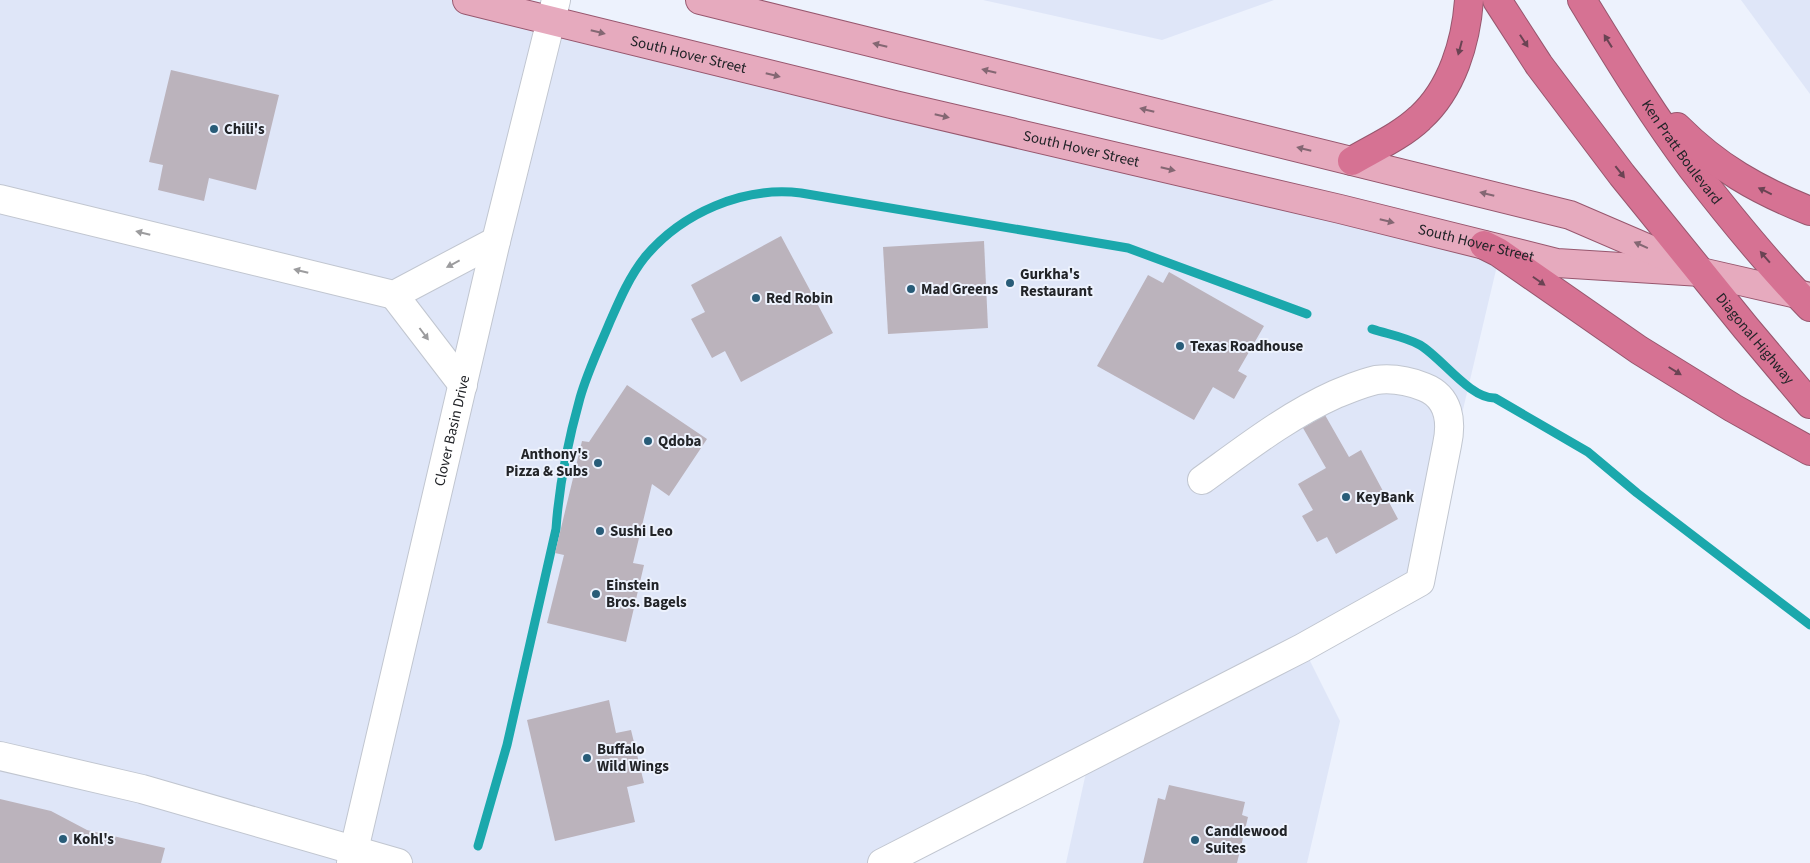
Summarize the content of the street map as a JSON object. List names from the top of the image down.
{
  "streets": {
    "highway": ["Ken Pratt Boulevard", "Diagonal Highway"],
    "main road": ["South Hover Street"],
    "street": ["Clover Basin Drive"]
  },
  "crossings": [
    ["South Hover Street", "Ken Pratt Boulevard"],
    ["South Hover Street", "Diagonal Highway"],
    ["South Hover Street", "Clover Basin Drive"]
  ],
  "places": [
    "Chili's",
    "Gurkha's Restaurant",
    "Mad Greens",
    "Red Robin",
    "Texas Roadhouse",
    "Qdoba",
    "Anthony's Pizza & Subs",
    "KeyBank",
    "Sushi Leo",
    "Einstein Bros. Bagels",
    "Buffalo Wild Wings",
    "Kohl's",
    "Candlewood Suites"
  ]
}
